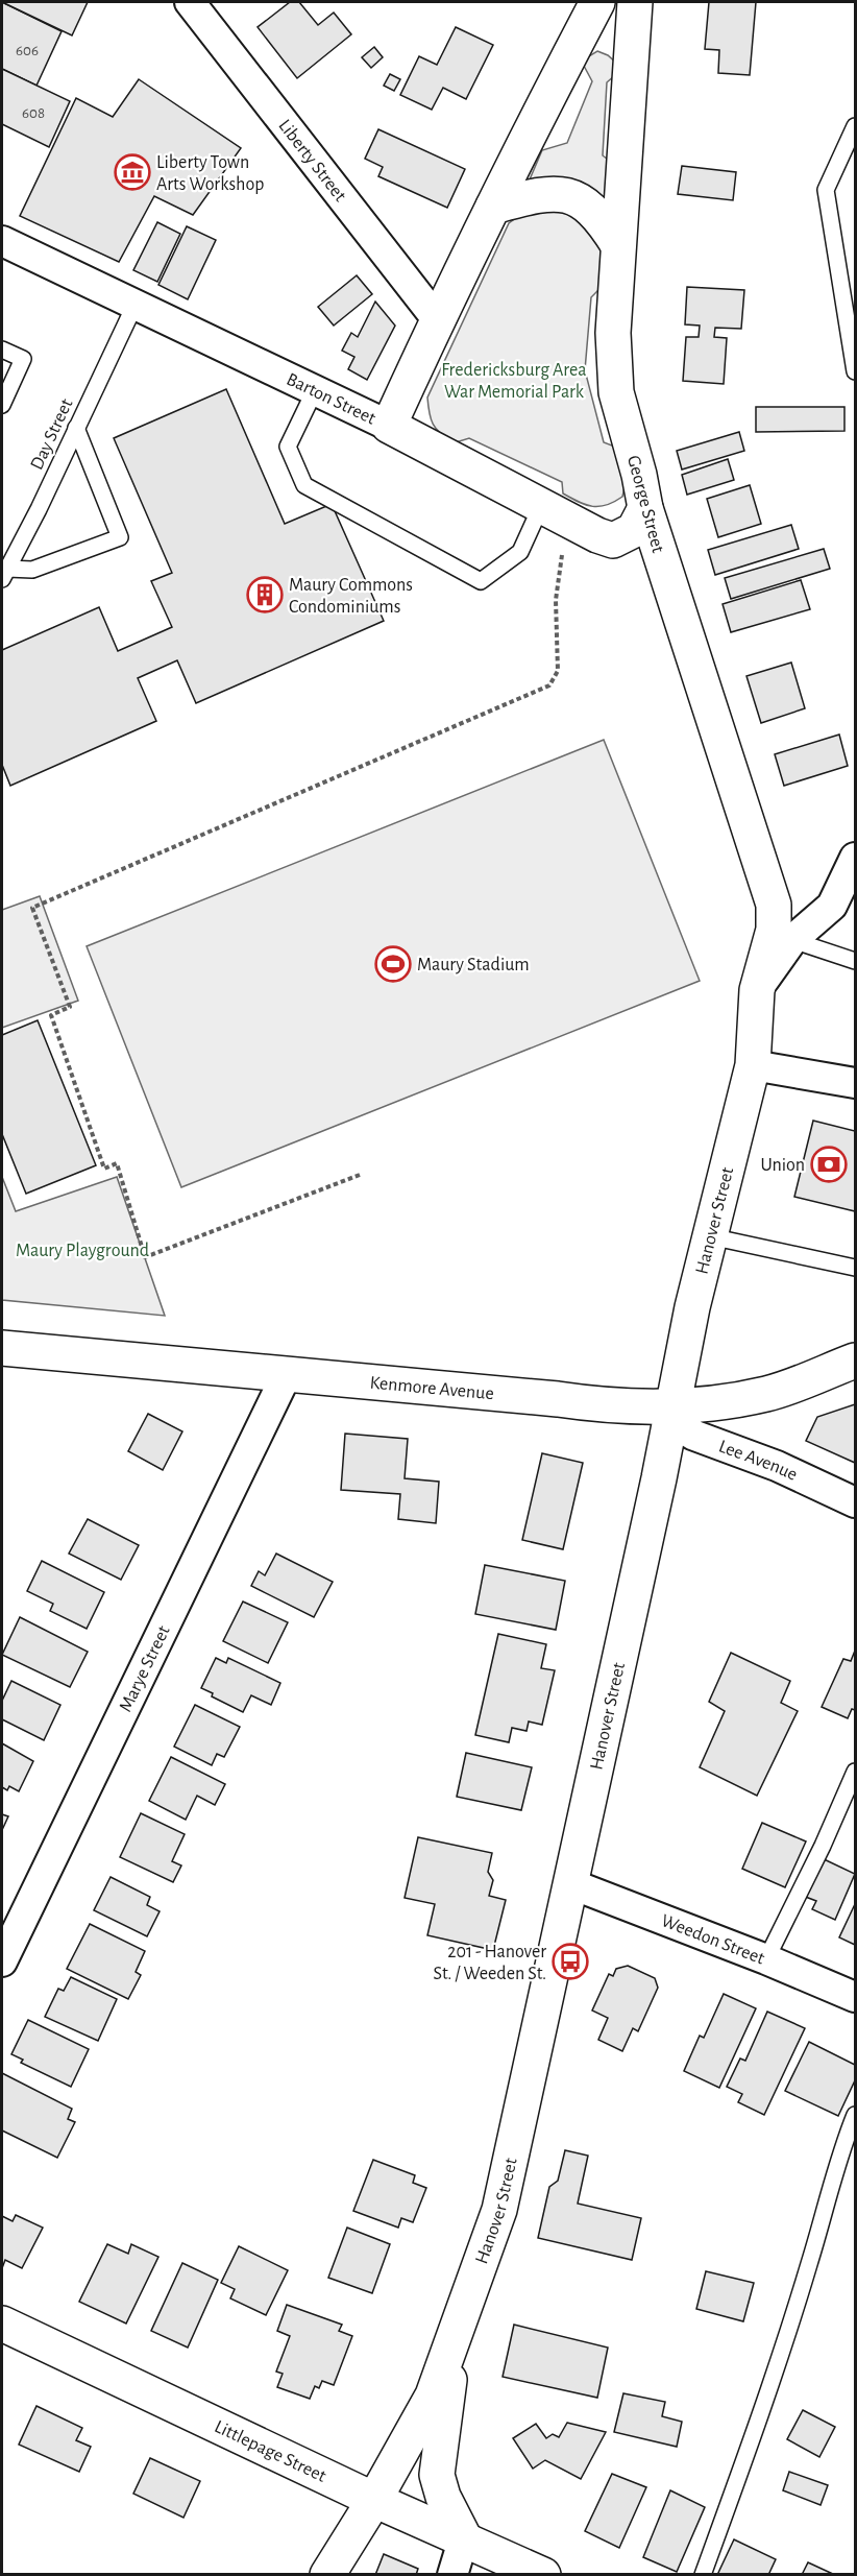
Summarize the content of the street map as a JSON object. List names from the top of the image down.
{
  "streets": {
    "street": [
      "Liberty Street",
      "Barton Street",
      "George Street",
      "Hanover Street",
      "Kenmore Avenue",
      "Lee Avenue",
      "Marye Street",
      "Weedon Street",
      "Littlepage Street"
    ],
    "lane": ["Day Street"]
  },
  "crossings": [
    ["Barton Street", "Day Street"],
    ["Barton Street", "George Street"],
    ["George Street", "Hanover Street"],
    ["Hanover Street", "Kenmore Avenue"],
    ["Hanover Street", "Lee Avenue"],
    ["Hanover Street", "Weedon Street"],
    ["Hanover Street", "Littlepage Street"],
    ["Kenmore Avenue", "Lee Avenue"],
    ["Kenmore Avenue", "Marye Street"]
  ],
  "parks": ["Fredericksburg Area War Memorial Park", "Maury Playground"],
  "places": {
    "museum": ["Liberty Town Arts Workshop"],
    "building": ["Maury Commons Condominiums"],
    "sports": ["Maury Stadium"],
    "bank": ["Union"],
    "bus stop": ["201 - Hanover St. / Weeden St."]
  },
  "house_numbers": ["606", "608"]
}
